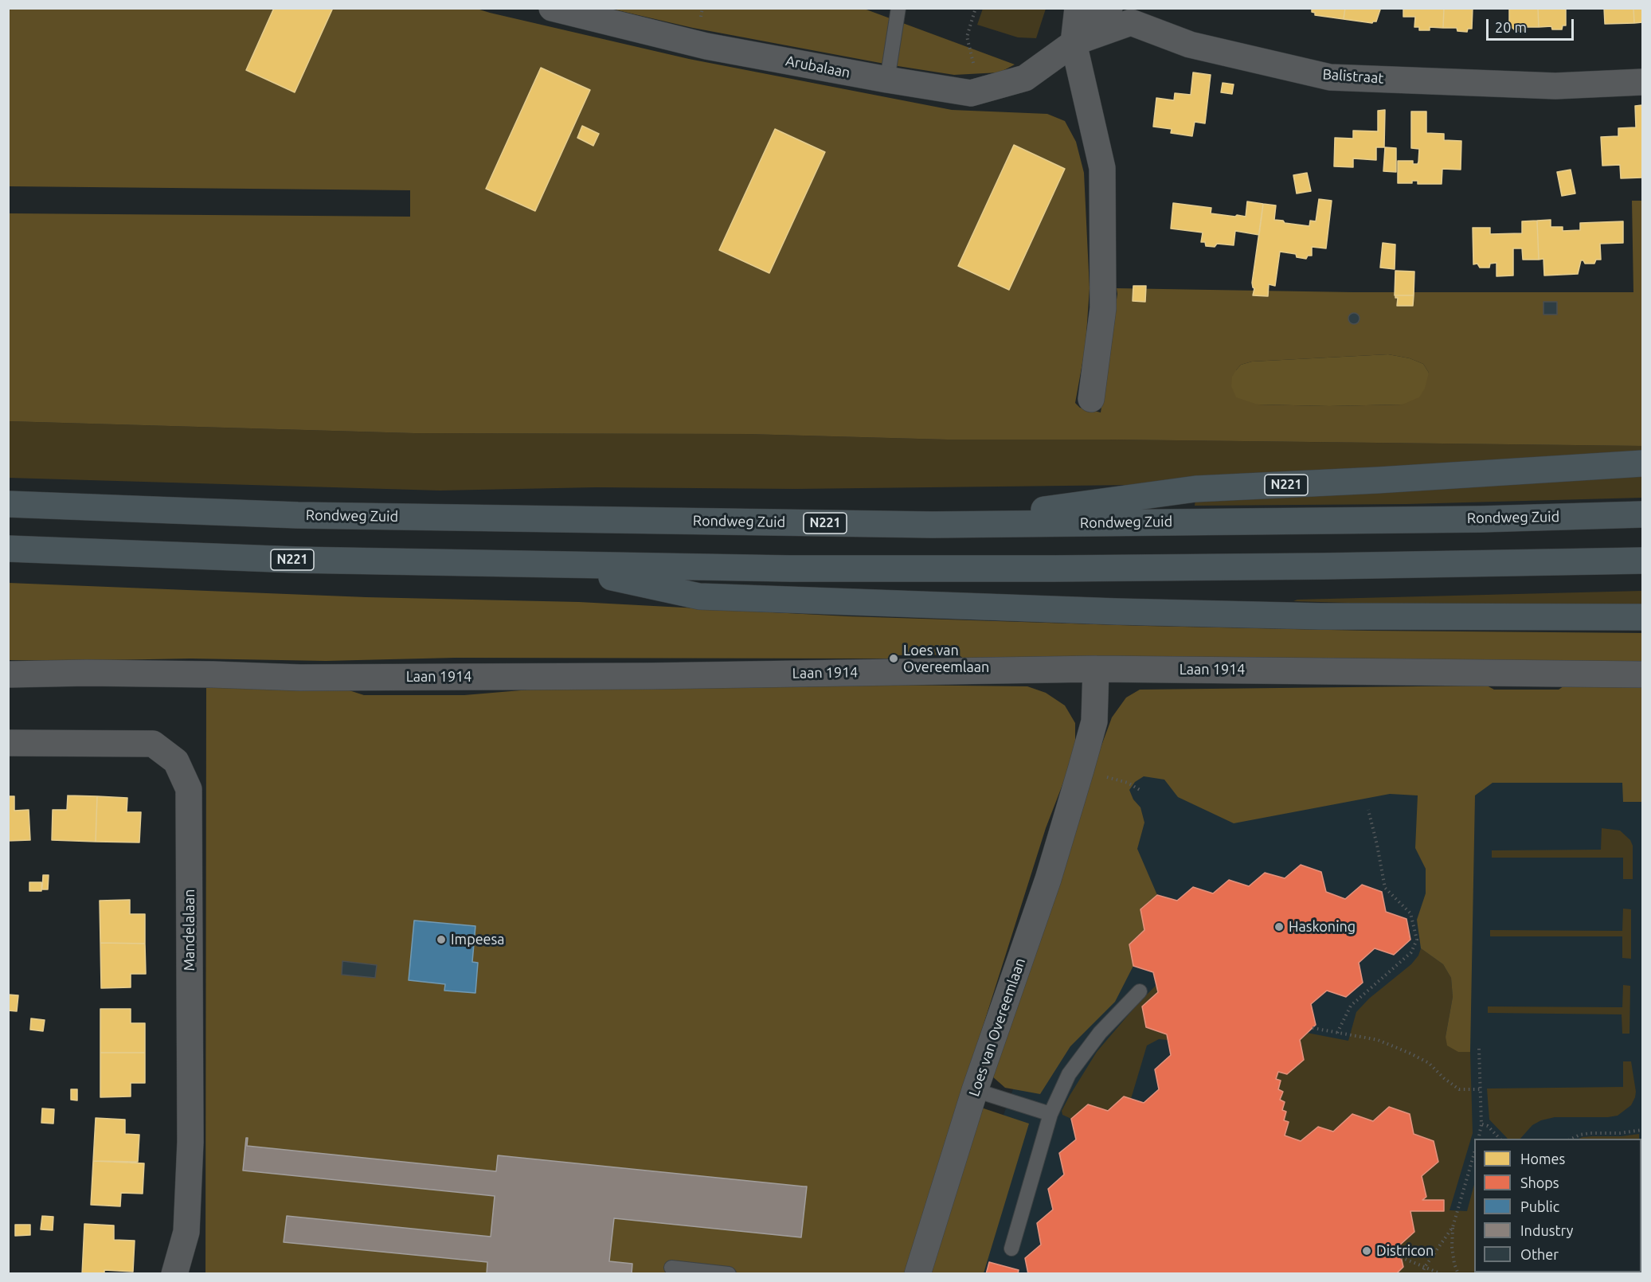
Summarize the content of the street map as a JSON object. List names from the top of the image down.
{
  "streets": {
    "main road": ["N221", "Rondweg Zuid"],
    "street": [
      "Arubalaan",
      "Balistraat",
      "Laan 1914",
      "Mandelalaan",
      "Loes van Overeemlaan"
    ]
  },
  "crossings": [
    ["Arubalaan", "Balistraat"],
    ["N221", "Rondweg Zuid"],
    ["Laan 1914", "Loes van Overeemlaan"]
  ],
  "places": [
    "Loes van Overeemlaan",
    "Haskoning",
    "Impeesa",
    "Districon"
  ],
  "legend": [
    "Homes",
    "Shops",
    "Public",
    "Industry",
    "Other"
  ],
  "scale_bar": "20 m"
}
